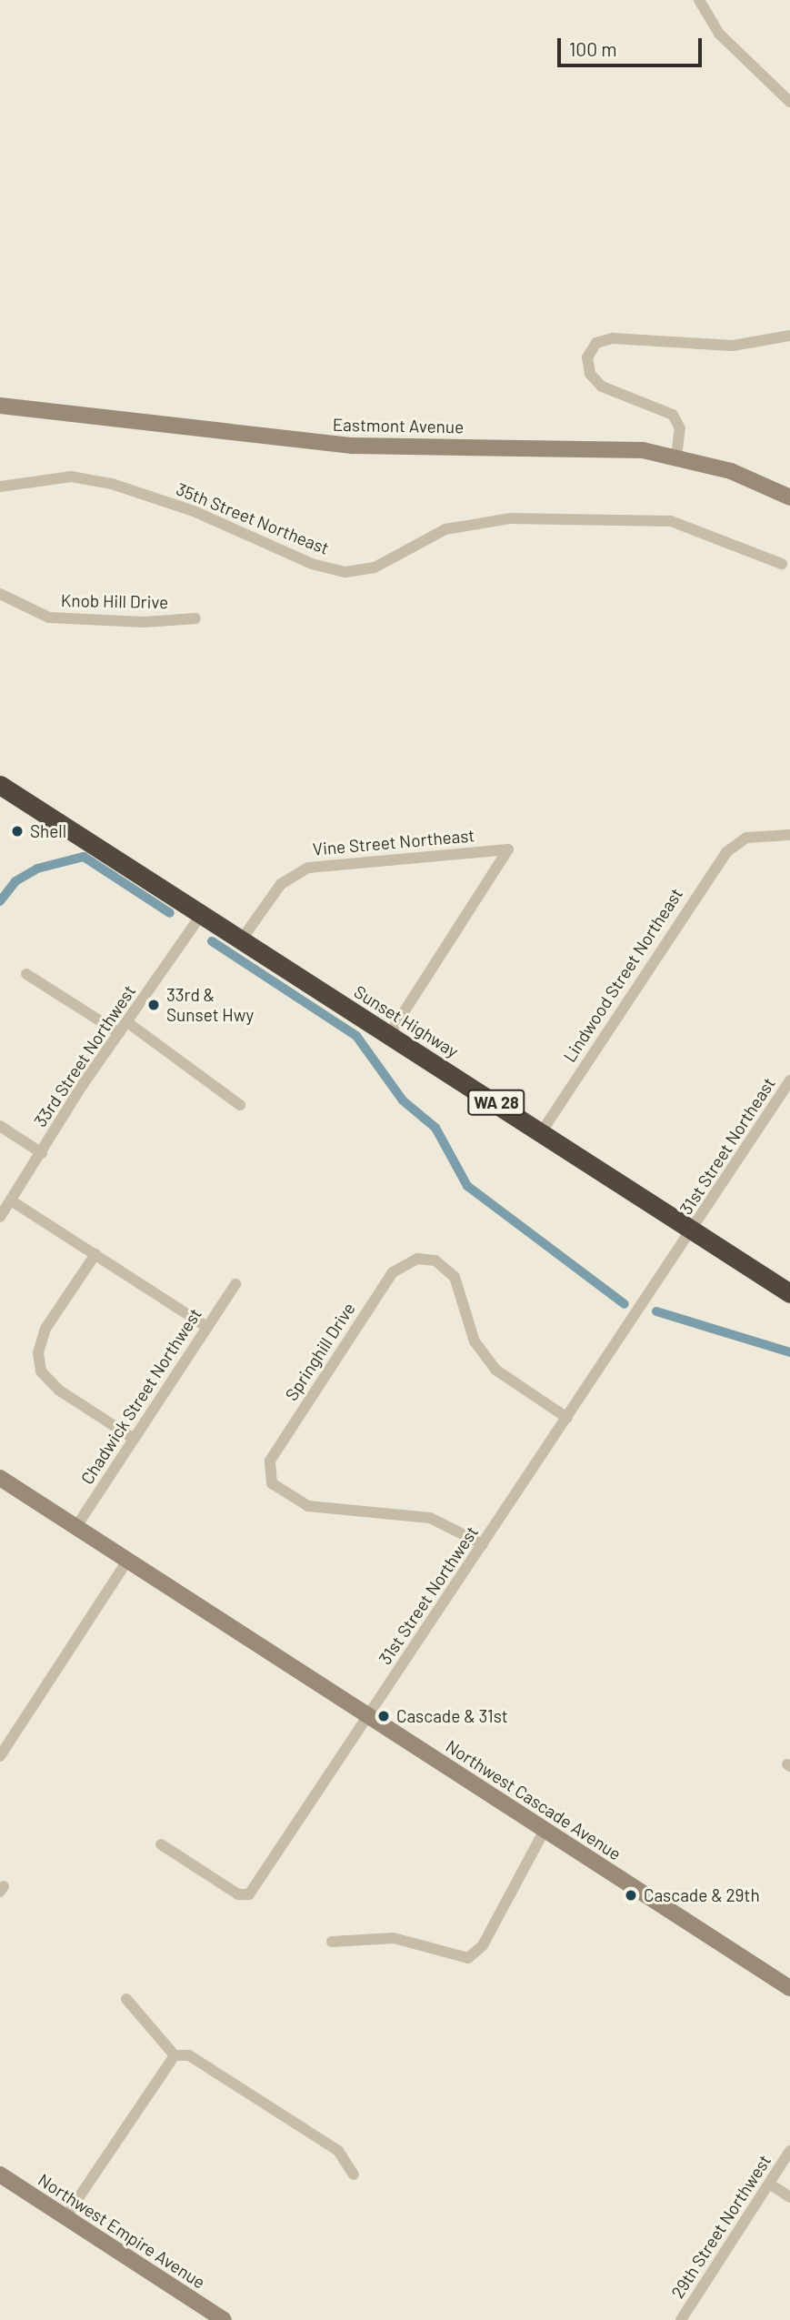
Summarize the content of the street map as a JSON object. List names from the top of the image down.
{
  "streets": {
    "highway": ["Sunset Highway", "WA 28"],
    "street": [
      "Eastmont Avenue",
      "35th Street Northeast",
      "Knob Hill Drive",
      "Vine Street Northeast",
      "Lindwood Street Northeast",
      "33rd Street Northwest",
      "31st Street Northeast",
      "Springhill Drive",
      "Chadwick Street Northwest",
      "31st Street Northwest",
      "Northwest Cascade Avenue",
      "29th Street Northwest",
      "Northwest Empire Avenue"
    ]
  },
  "crossings": [
    ["Vine Street Northeast", "Sunset Highway"],
    ["Lindwood Street Northeast", "Sunset Highway"],
    ["Sunset Highway", "33rd Street Northwest"],
    ["Sunset Highway", "31st Street Northeast"],
    ["Sunset Highway", "31st Street Northwest"],
    ["31st Street Northeast", "31st Street Northwest"],
    ["Springhill Drive", "31st Street Northwest"],
    ["Chadwick Street Northwest", "Northwest Cascade Avenue"],
    ["31st Street Northwest", "Northwest Cascade Avenue"]
  ],
  "places": [
    "Shell",
    "33rd & Sunset Hwy",
    "Cascade & 31st",
    "Cascade & 29th"
  ],
  "scale_bar": "100 m"
}
